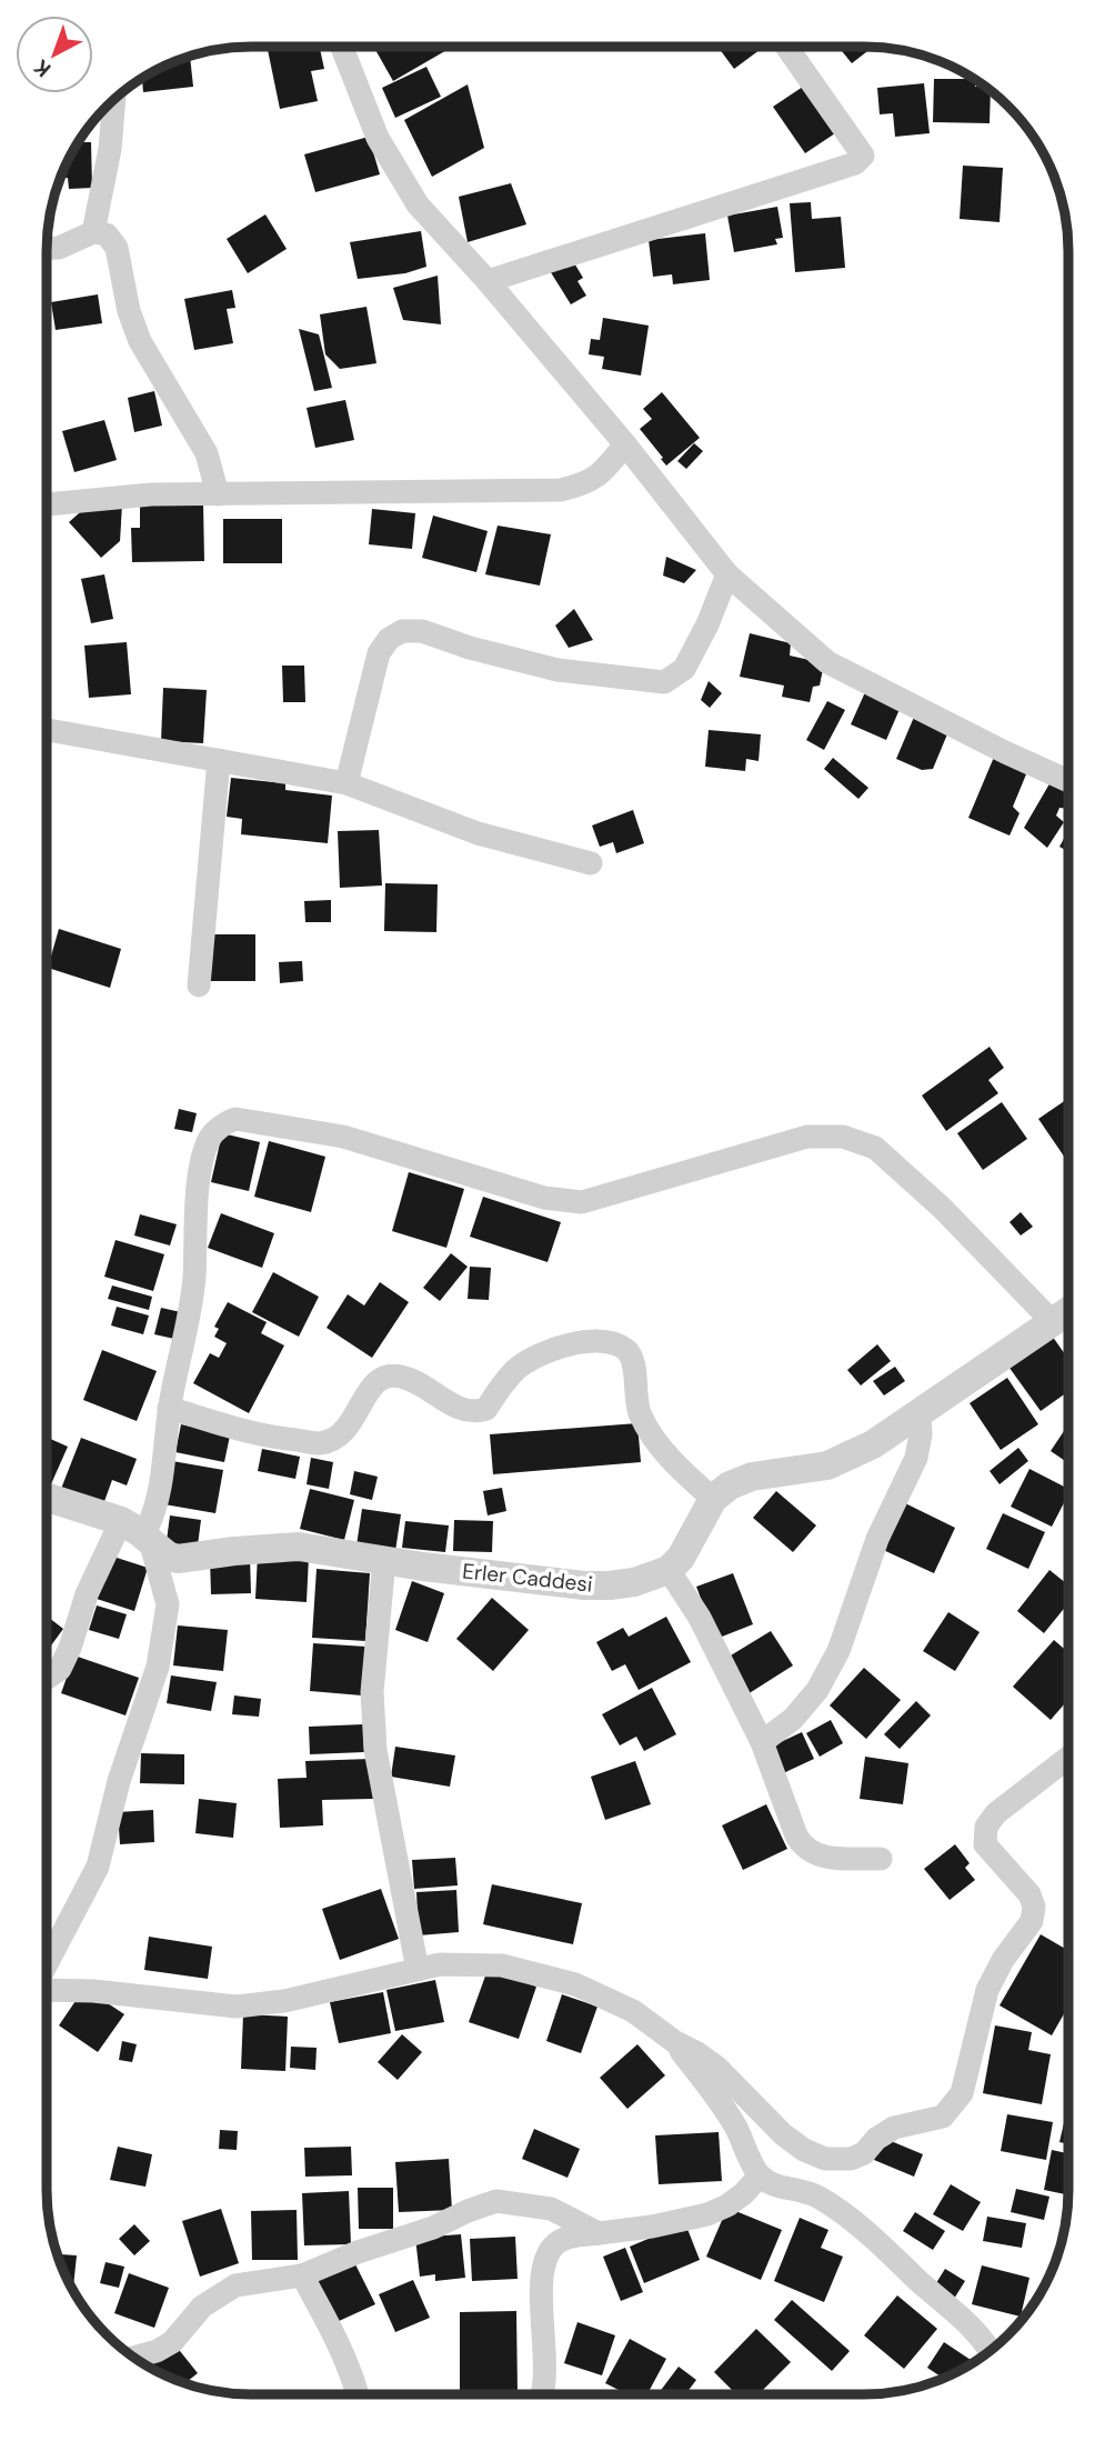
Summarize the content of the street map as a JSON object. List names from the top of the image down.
{
  "streets": {
    "street": ["Erler Caddesi"]
  },
  "north": "bottom left"
}
